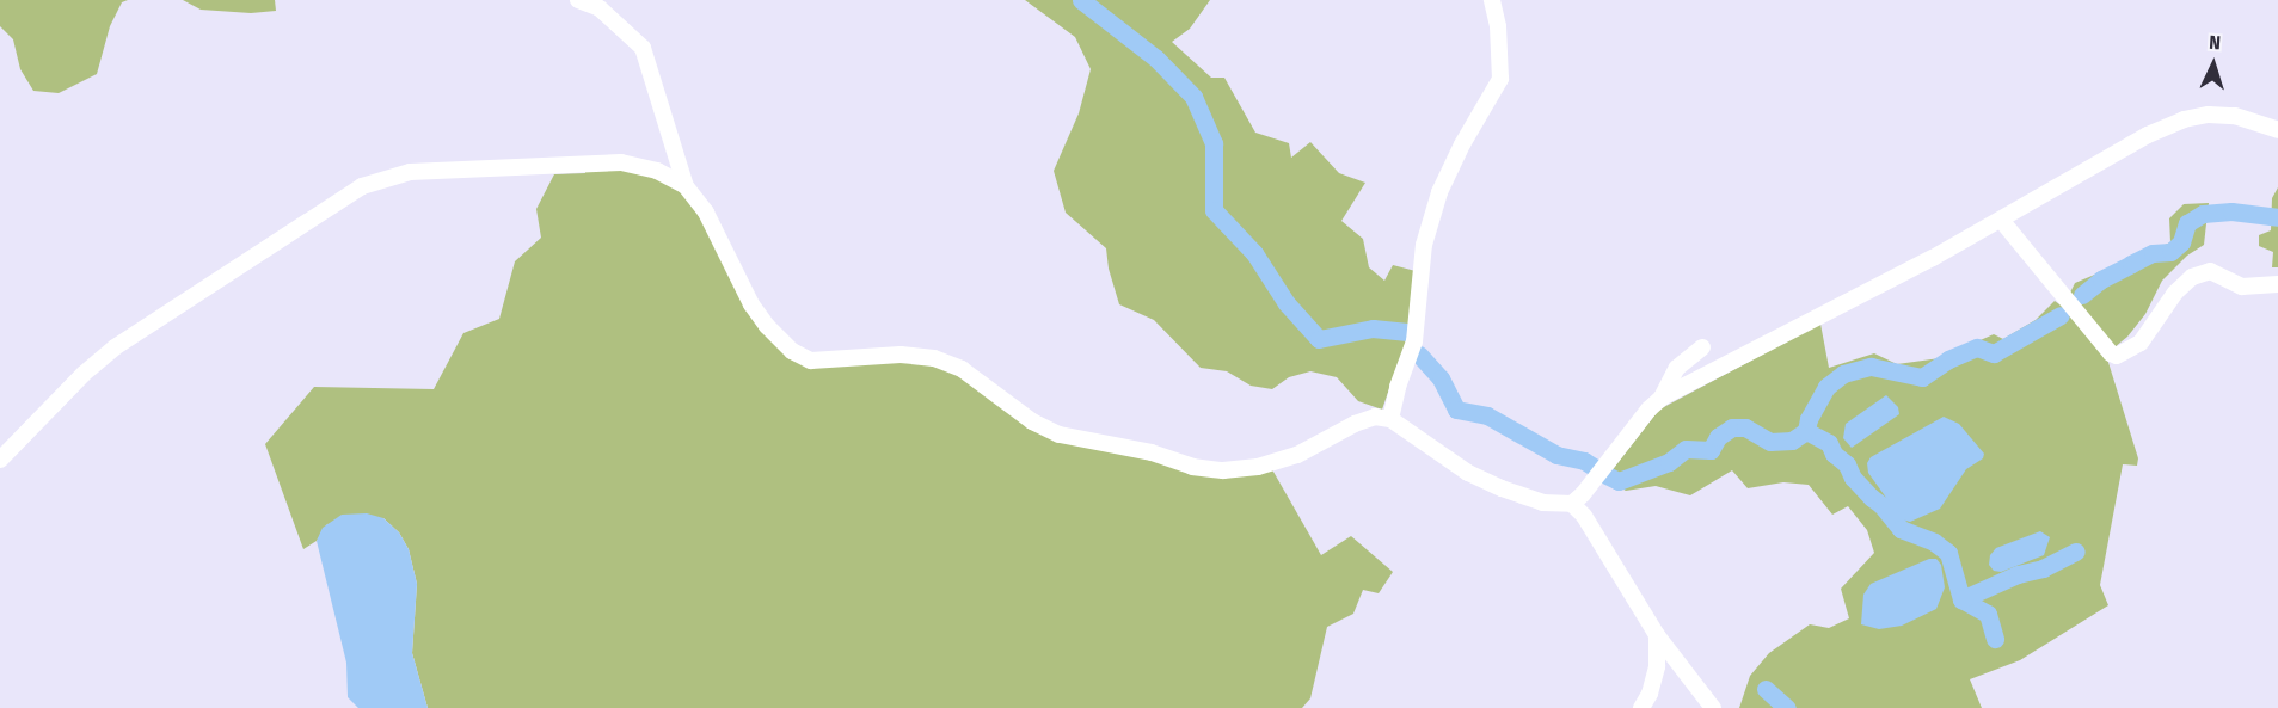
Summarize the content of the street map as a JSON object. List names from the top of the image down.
{
  "north": "top"
}
